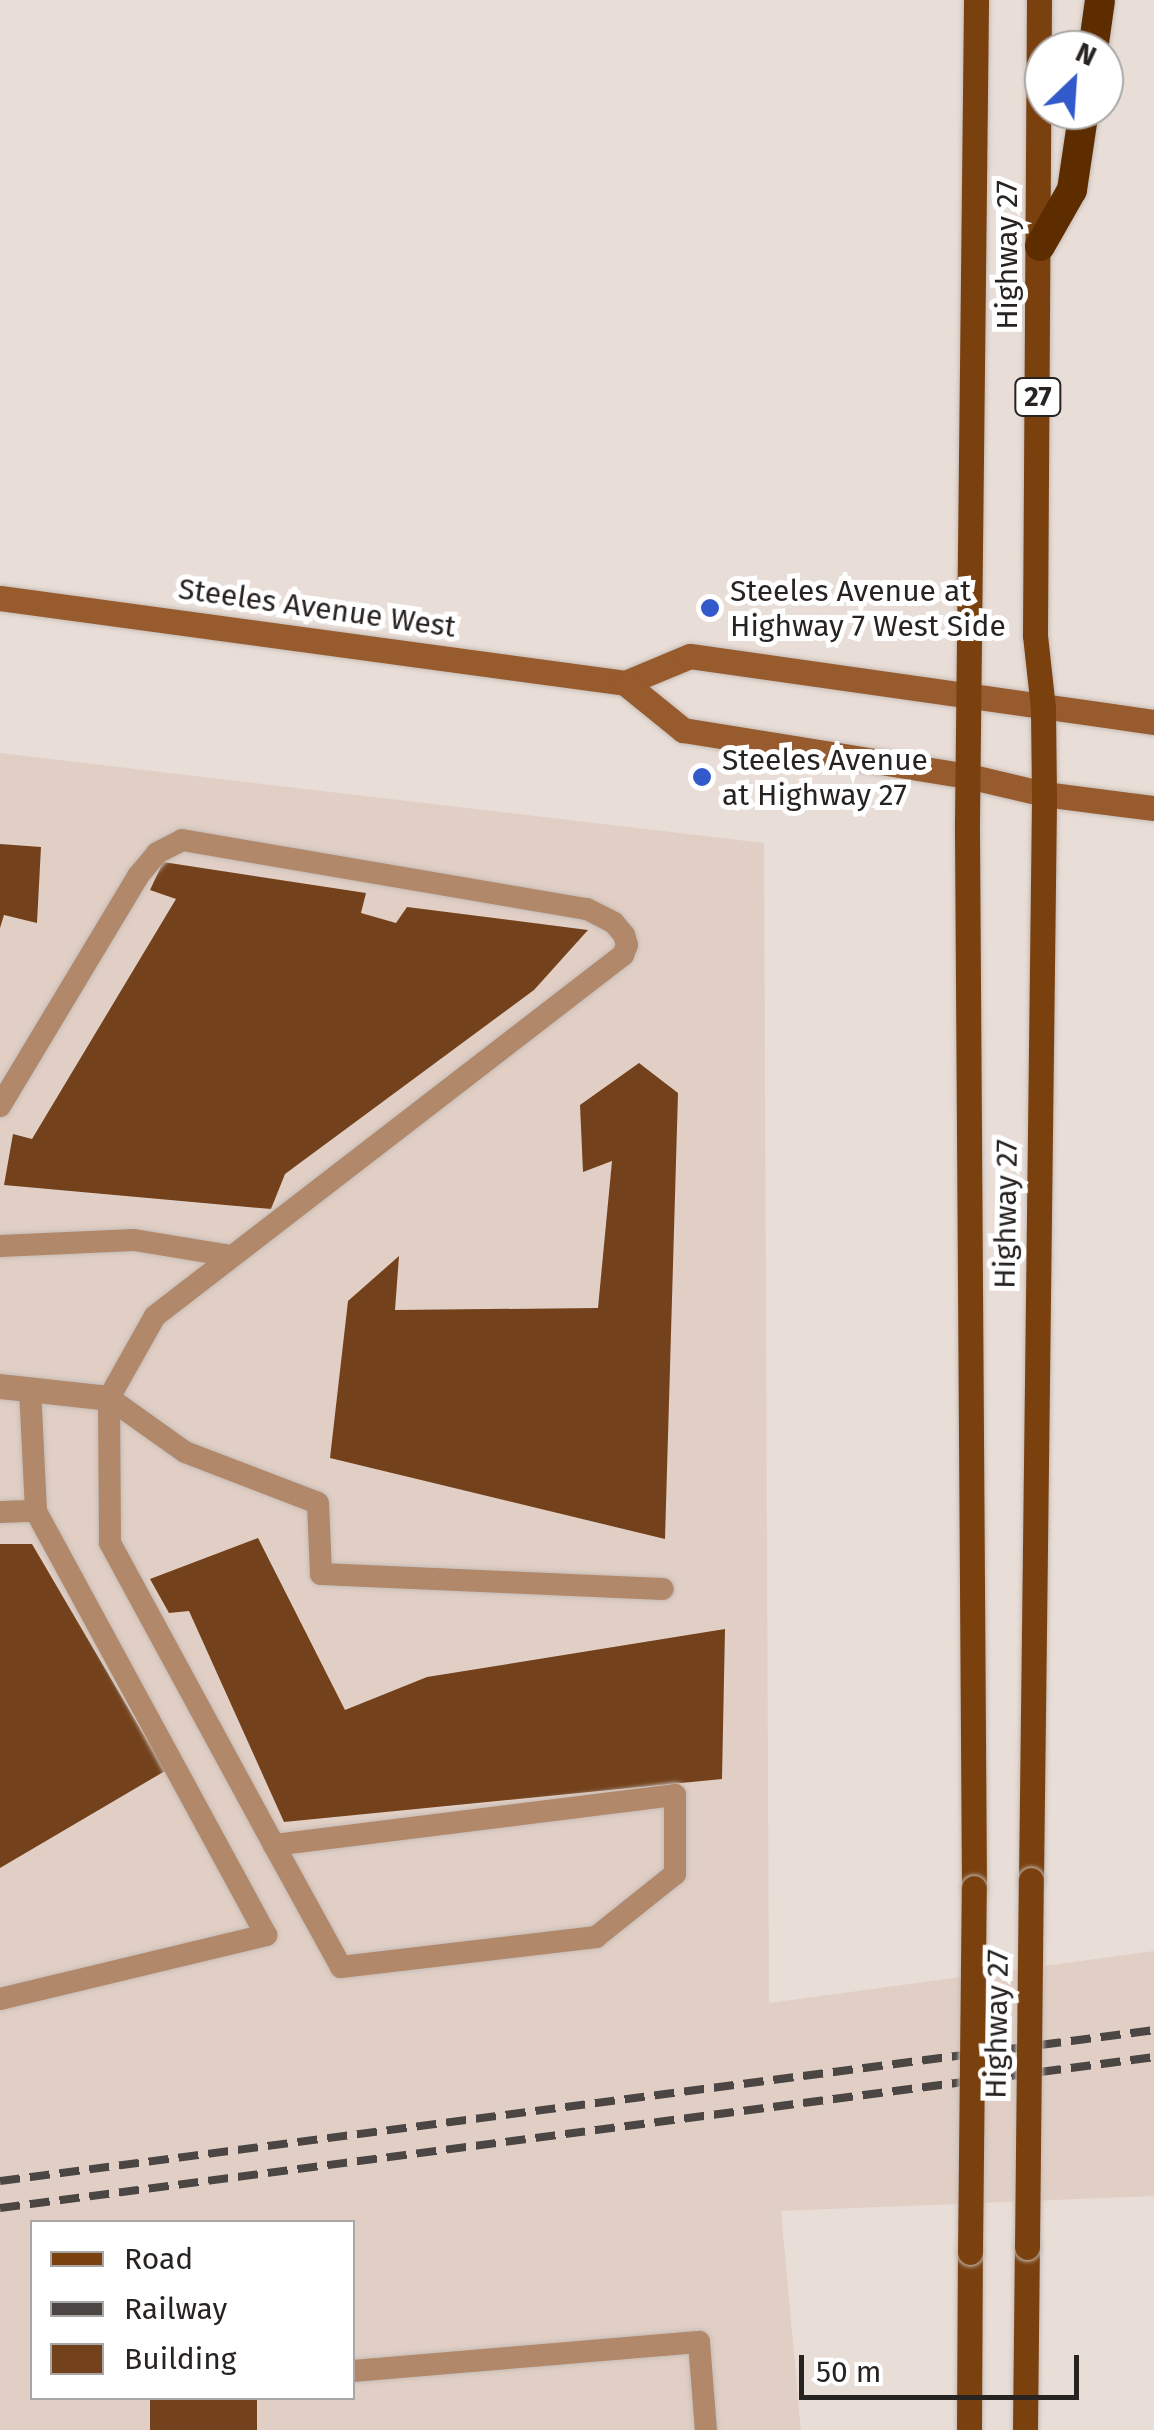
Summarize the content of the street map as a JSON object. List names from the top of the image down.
{
  "streets": {
    "main road": ["Highway 27", "27", "Steeles Avenue West"]
  },
  "places": ["Steeles Avenue at Highway 7 West Side", "Steeles Avenue at Highway 27"],
  "legend": ["Road", "Railway", "Building"],
  "scale_bar": "50 m",
  "north": "top right"
}
